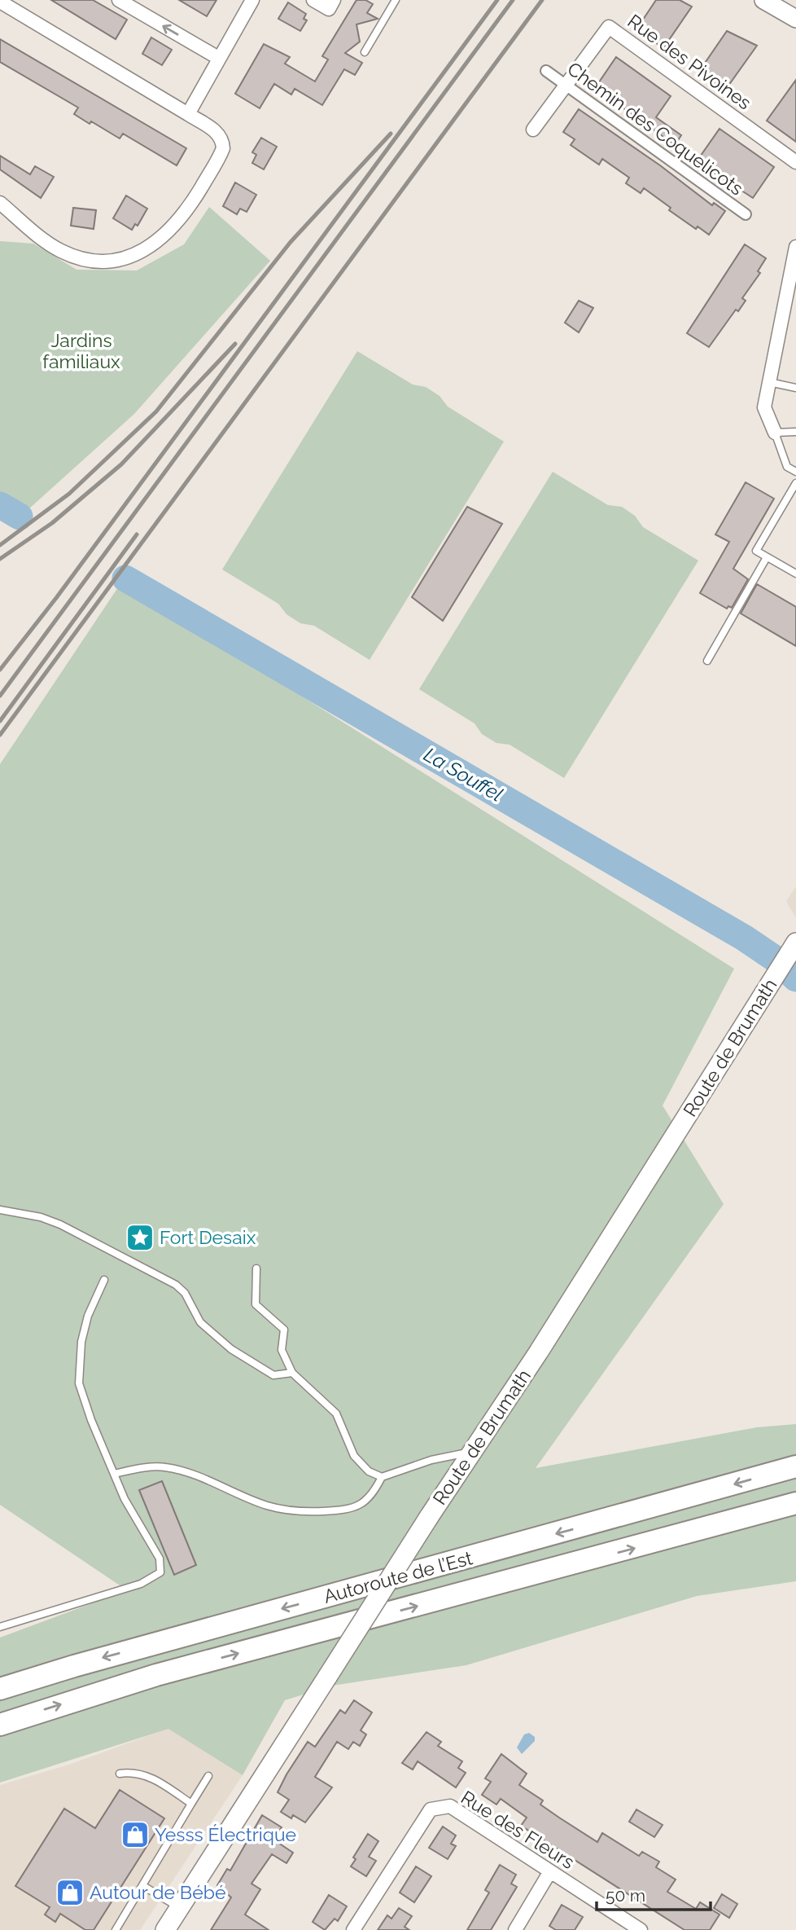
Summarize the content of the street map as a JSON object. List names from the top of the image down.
{
  "streets": {
    "highway": ["Autoroute de l’Est"],
    "main road": ["Route de Brumath"],
    "street": ["Rue des Pivoines", "Chemin des Coquelicots", "Rue des Fleurs"]
  },
  "crossings": [
    ["Rue des Pivoines", "Chemin des Coquelicots"]
  ],
  "water": ["La Souffel"],
  "parks": ["Jardins familiaux"],
  "places": {
    "place": ["Fort Desaix"],
    "shop": ["Yesss Électrique", "Autour de Bébé"]
  },
  "scale_bar": "50 m"
}
